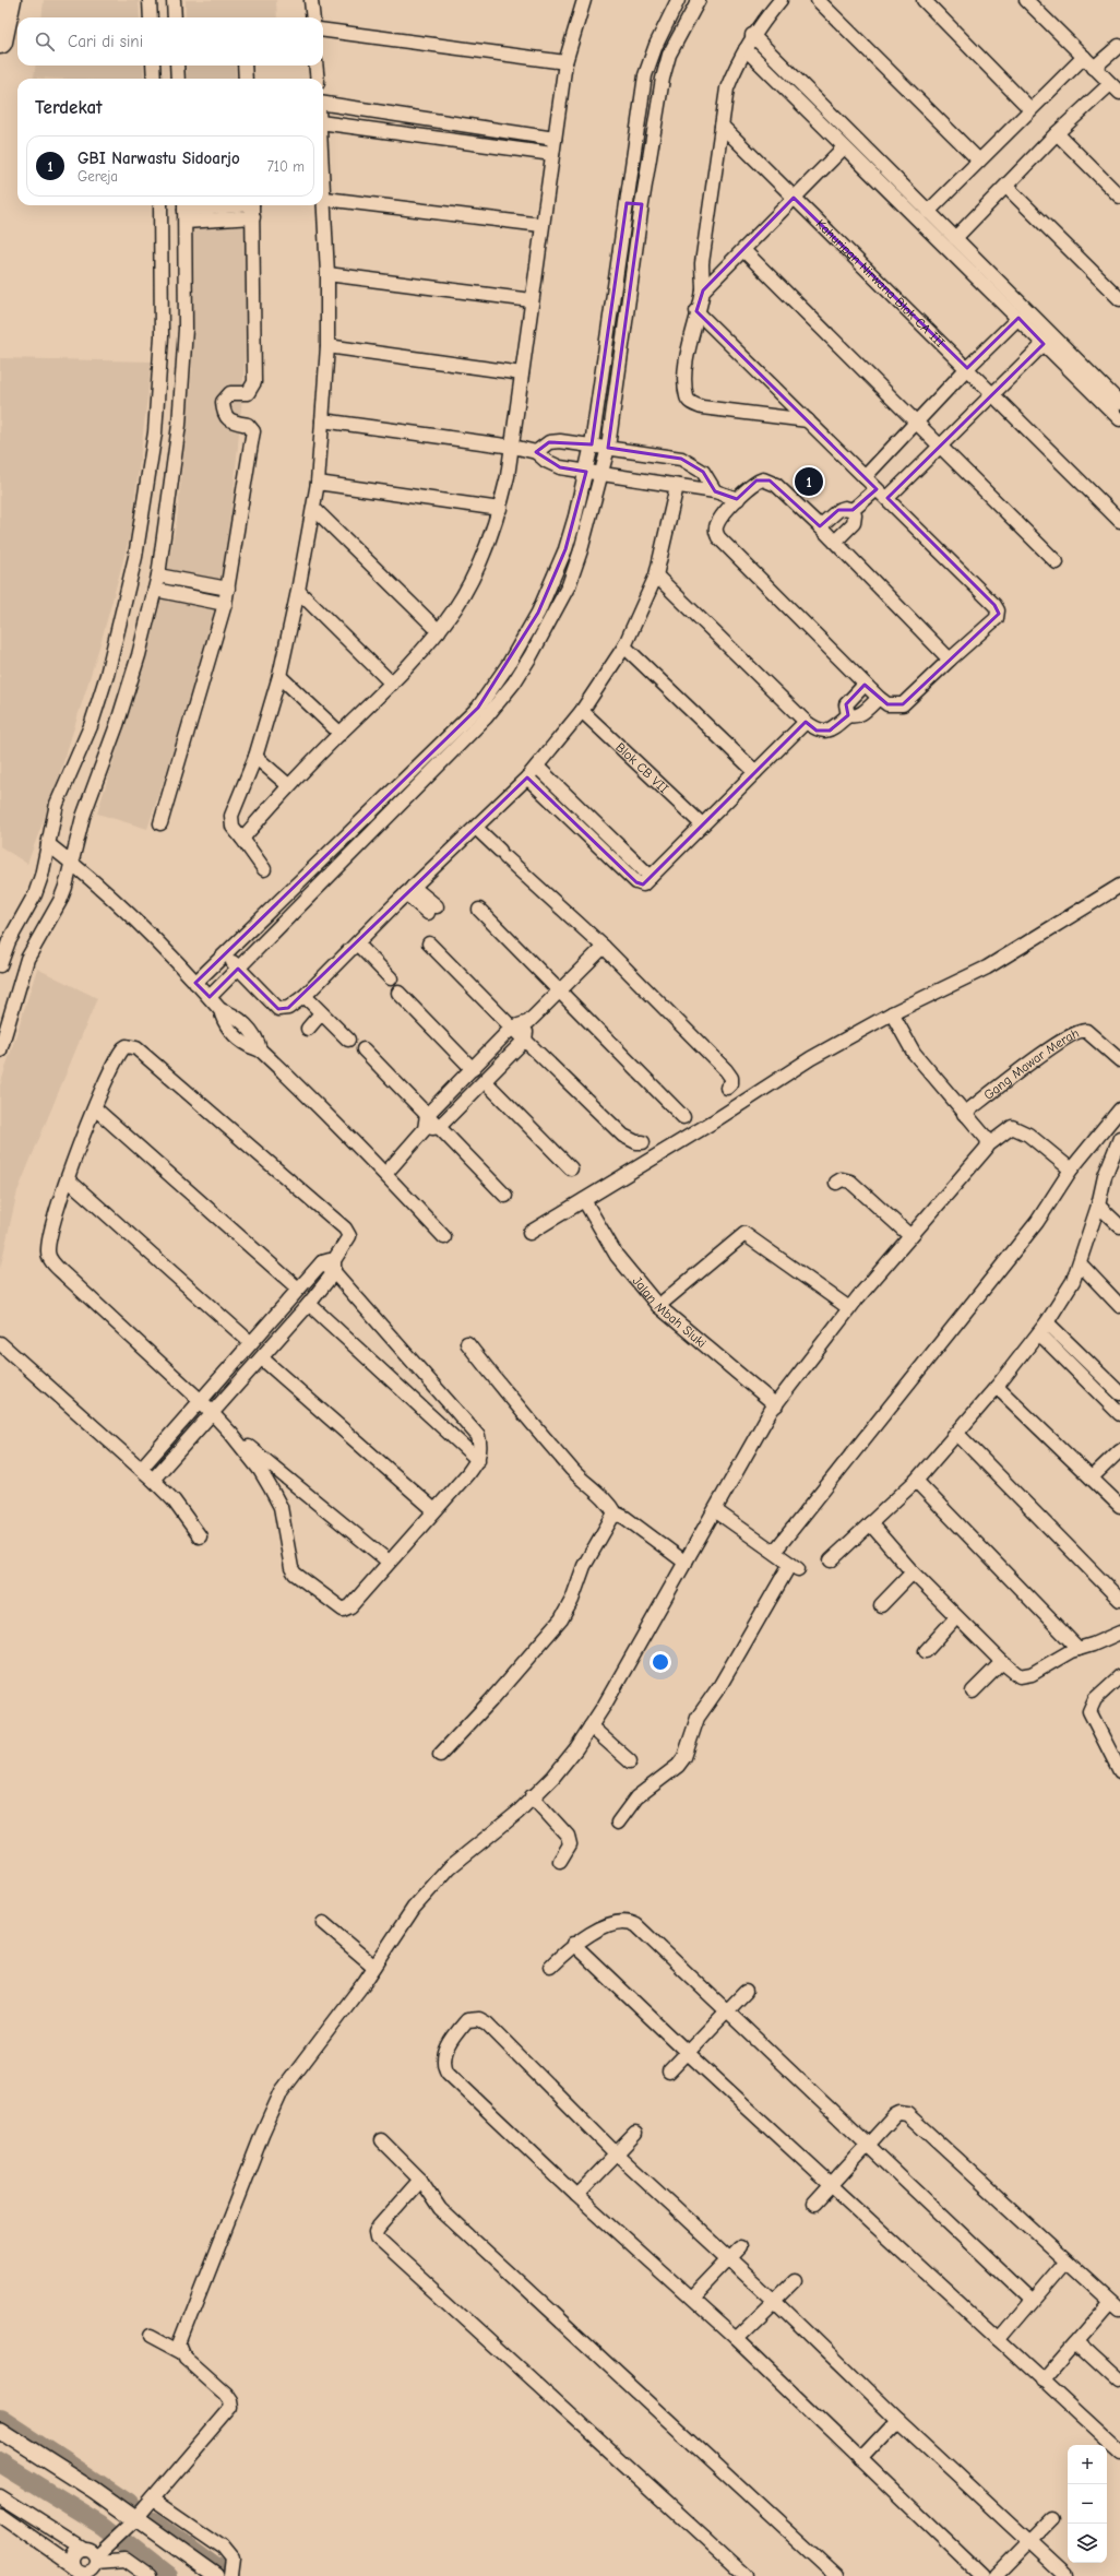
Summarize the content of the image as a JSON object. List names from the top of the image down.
{
  "streets": {
    "street": [
      "Kahuripan Nirwana Blok CA III",
      "Blok CB VII",
      "Gang Mawar Merah",
      "Jalan Mbah Sluki"
    ]
  },
  "page": {
    "search": "Cari di sini",
    "heading": "Terdekat",
    "list": [
      {
        "mark": "1",
        "name": "GBI Narwastu Sidoarjo",
        "note": "Gereja",
        "value": "710 m"
      }
    ],
    "pins": "1",
    "map_buttons": ["+", "−"]
  }
}
